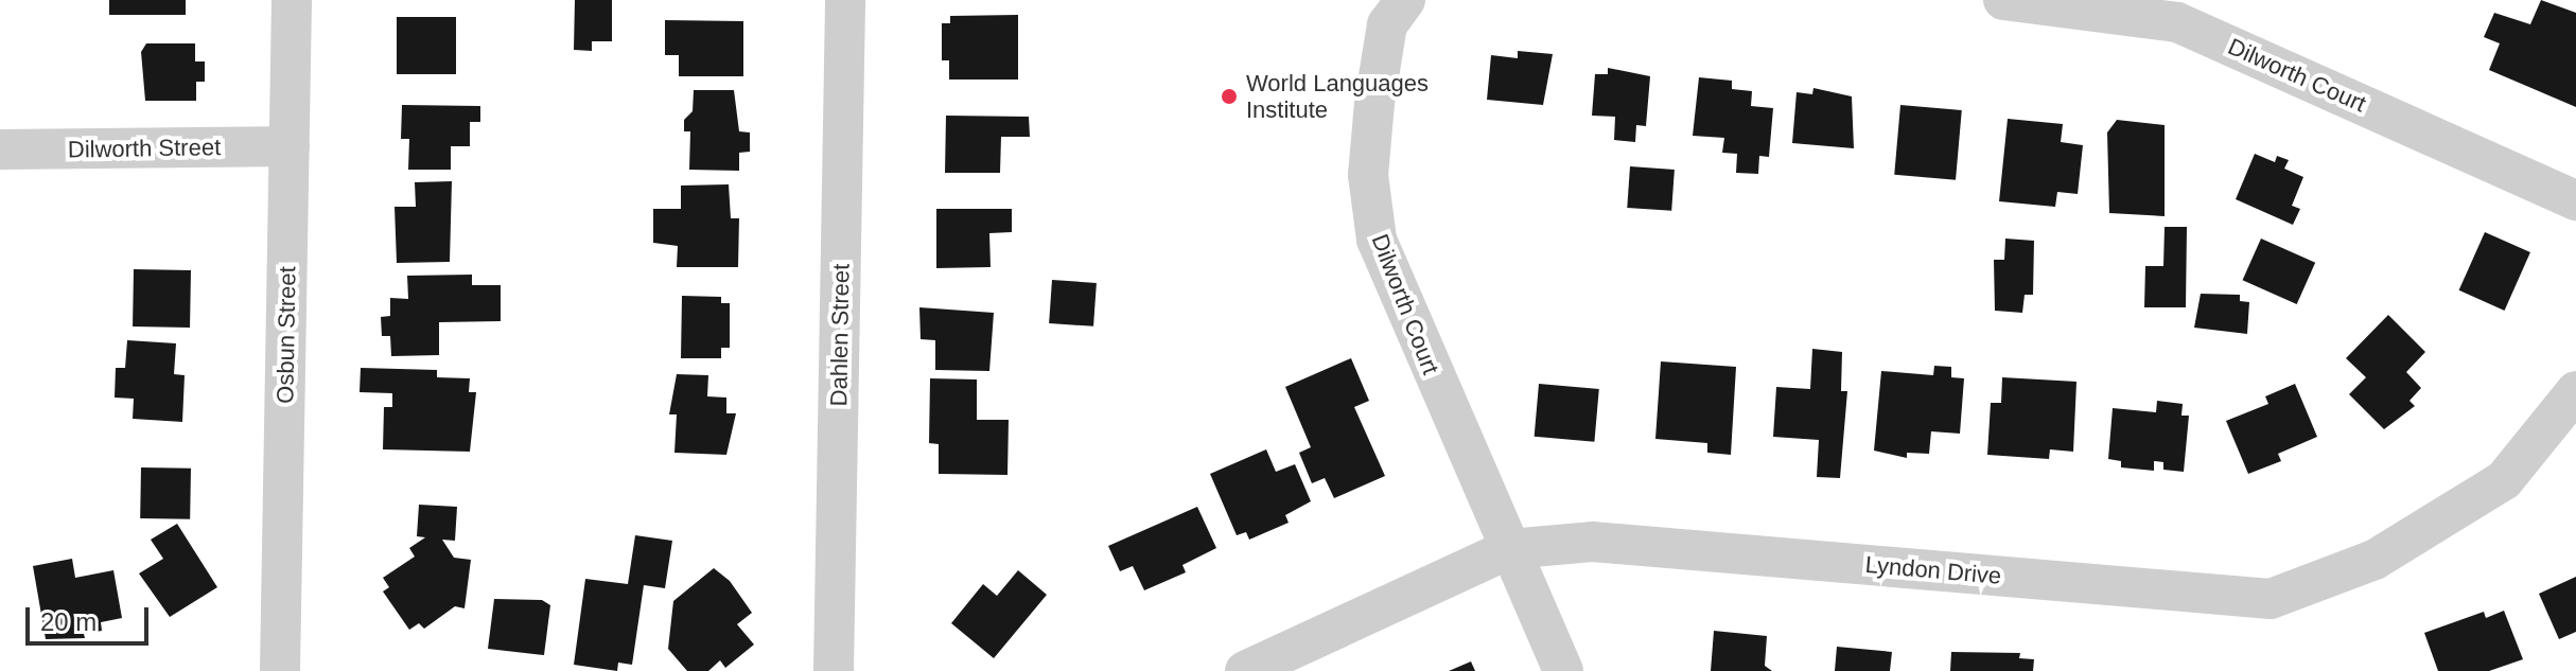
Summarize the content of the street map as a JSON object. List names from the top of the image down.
{
  "streets": {
    "street": [
      "Dilworth Court",
      "Dilworth Street",
      "Osbun Street",
      "Dahlen Street",
      "Lyndon Drive"
    ]
  },
  "crossings": [
    ["Dilworth Court", "Lyndon Drive"],
    ["Dilworth Street", "Osbun Street"]
  ],
  "places": ["World Languages Institute"],
  "scale_bar": "20 m"
}
